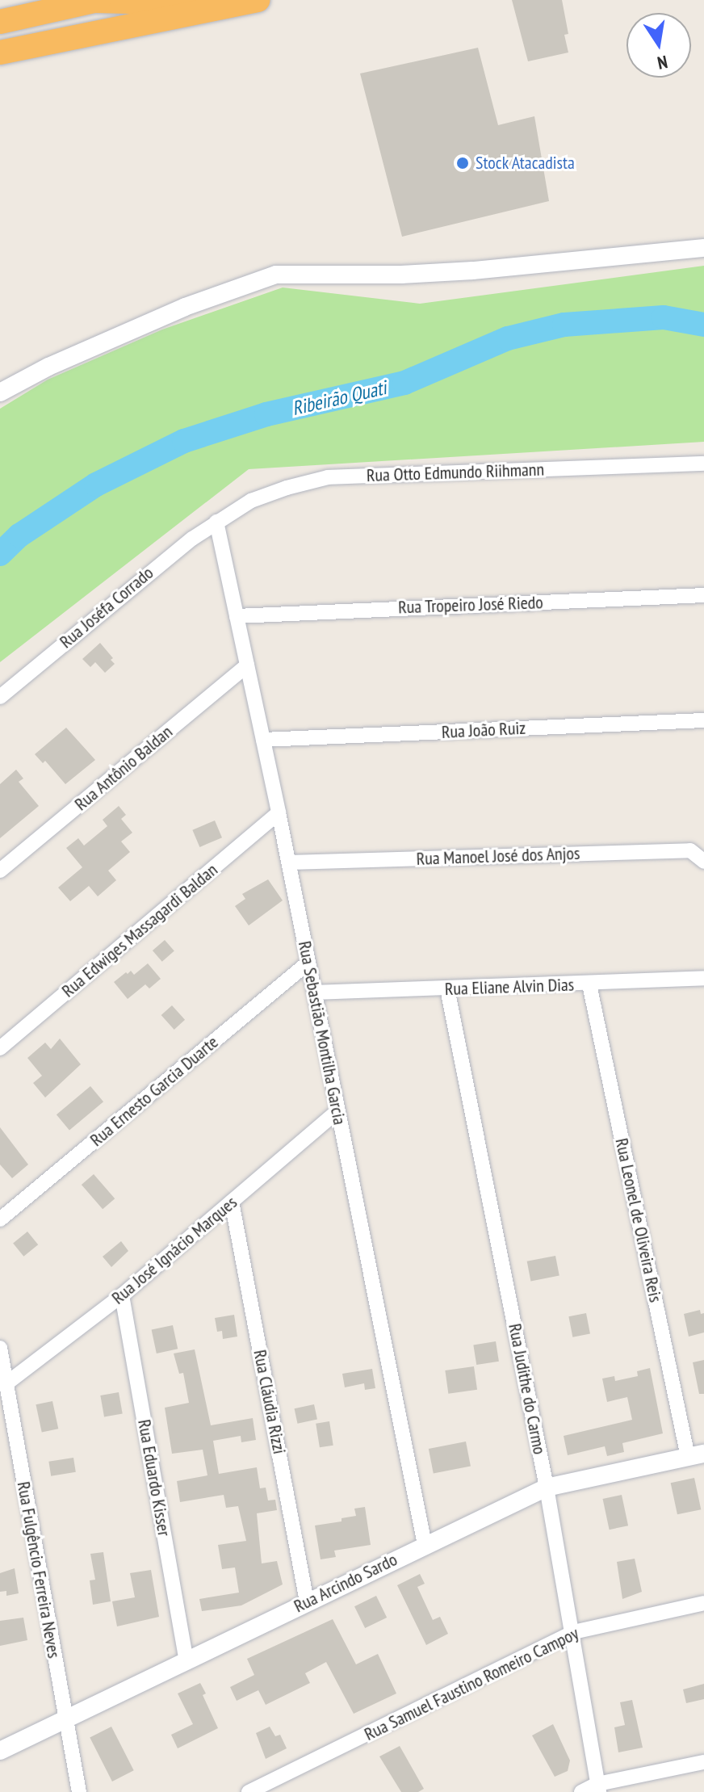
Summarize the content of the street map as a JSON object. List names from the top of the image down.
{
  "streets": {
    "street": [
      "Rua Otto Edmundo Riihmann",
      "Rua Tropeiro José Riedo",
      "Rua Joséfa Corrado",
      "Rua João Ruiz",
      "Rua Antônio Baldan",
      "Rua Manoel José dos Anjos",
      "Rua Edwiges Massagardi Baldan",
      "Rua Eliane Alvin Dias",
      "Rua Sebastião Montilha Garcia",
      "Rua Ernesto Garcia Duarte",
      "Rua Leonel de Oliveira Reis",
      "Rua José Ignácio Marques",
      "Rua Judithe do Carmo",
      "Rua Cláudia Rizzi",
      "Rua Eduardo Kisser",
      "Rua Fulgêncio Ferreira Neves",
      "Rua Arcindo Sardo",
      "Rua Samuel Faustino Romeiro Campoy"
    ]
  },
  "crossings": [
    ["Rua Otto Edmundo Riihmann", "Rua Joséfa Corrado"],
    ["Rua Otto Edmundo Riihmann", "Rua Sebastião Montilha Garcia"],
    ["Rua Tropeiro José Riedo", "Rua Sebastião Montilha Garcia"],
    ["Rua Joséfa Corrado", "Rua Sebastião Montilha Garcia"],
    ["Rua João Ruiz", "Rua Sebastião Montilha Garcia"],
    ["Rua Antônio Baldan", "Rua Sebastião Montilha Garcia"],
    ["Rua Manoel José dos Anjos", "Rua Sebastião Montilha Garcia"],
    ["Rua Edwiges Massagardi Baldan", "Rua Sebastião Montilha Garcia"],
    ["Rua Eliane Alvin Dias", "Rua Sebastião Montilha Garcia"],
    ["Rua Eliane Alvin Dias", "Rua Leonel de Oliveira Reis"],
    ["Rua Eliane Alvin Dias", "Rua Judithe do Carmo"],
    ["Rua Sebastião Montilha Garcia", "Rua Ernesto Garcia Duarte"],
    ["Rua Sebastião Montilha Garcia", "Rua José Ignácio Marques"],
    ["Rua Sebastião Montilha Garcia", "Rua Arcindo Sardo"],
    ["Rua Leonel de Oliveira Reis", "Rua Arcindo Sardo"],
    ["Rua José Ignácio Marques", "Rua Cláudia Rizzi"],
    ["Rua José Ignácio Marques", "Rua Eduardo Kisser"],
    ["Rua José Ignácio Marques", "Rua Fulgêncio Ferreira Neves"],
    ["Rua Judithe do Carmo", "Rua Arcindo Sardo"],
    ["Rua Judithe do Carmo", "Rua Samuel Faustino Romeiro Campoy"],
    ["Rua Cláudia Rizzi", "Rua Arcindo Sardo"],
    ["Rua Eduardo Kisser", "Rua Arcindo Sardo"],
    ["Rua Fulgêncio Ferreira Neves", "Rua Arcindo Sardo"]
  ],
  "water": ["Ribeirão Quati"],
  "places": ["Stock Atacadista"],
  "north": "bottom"
}
